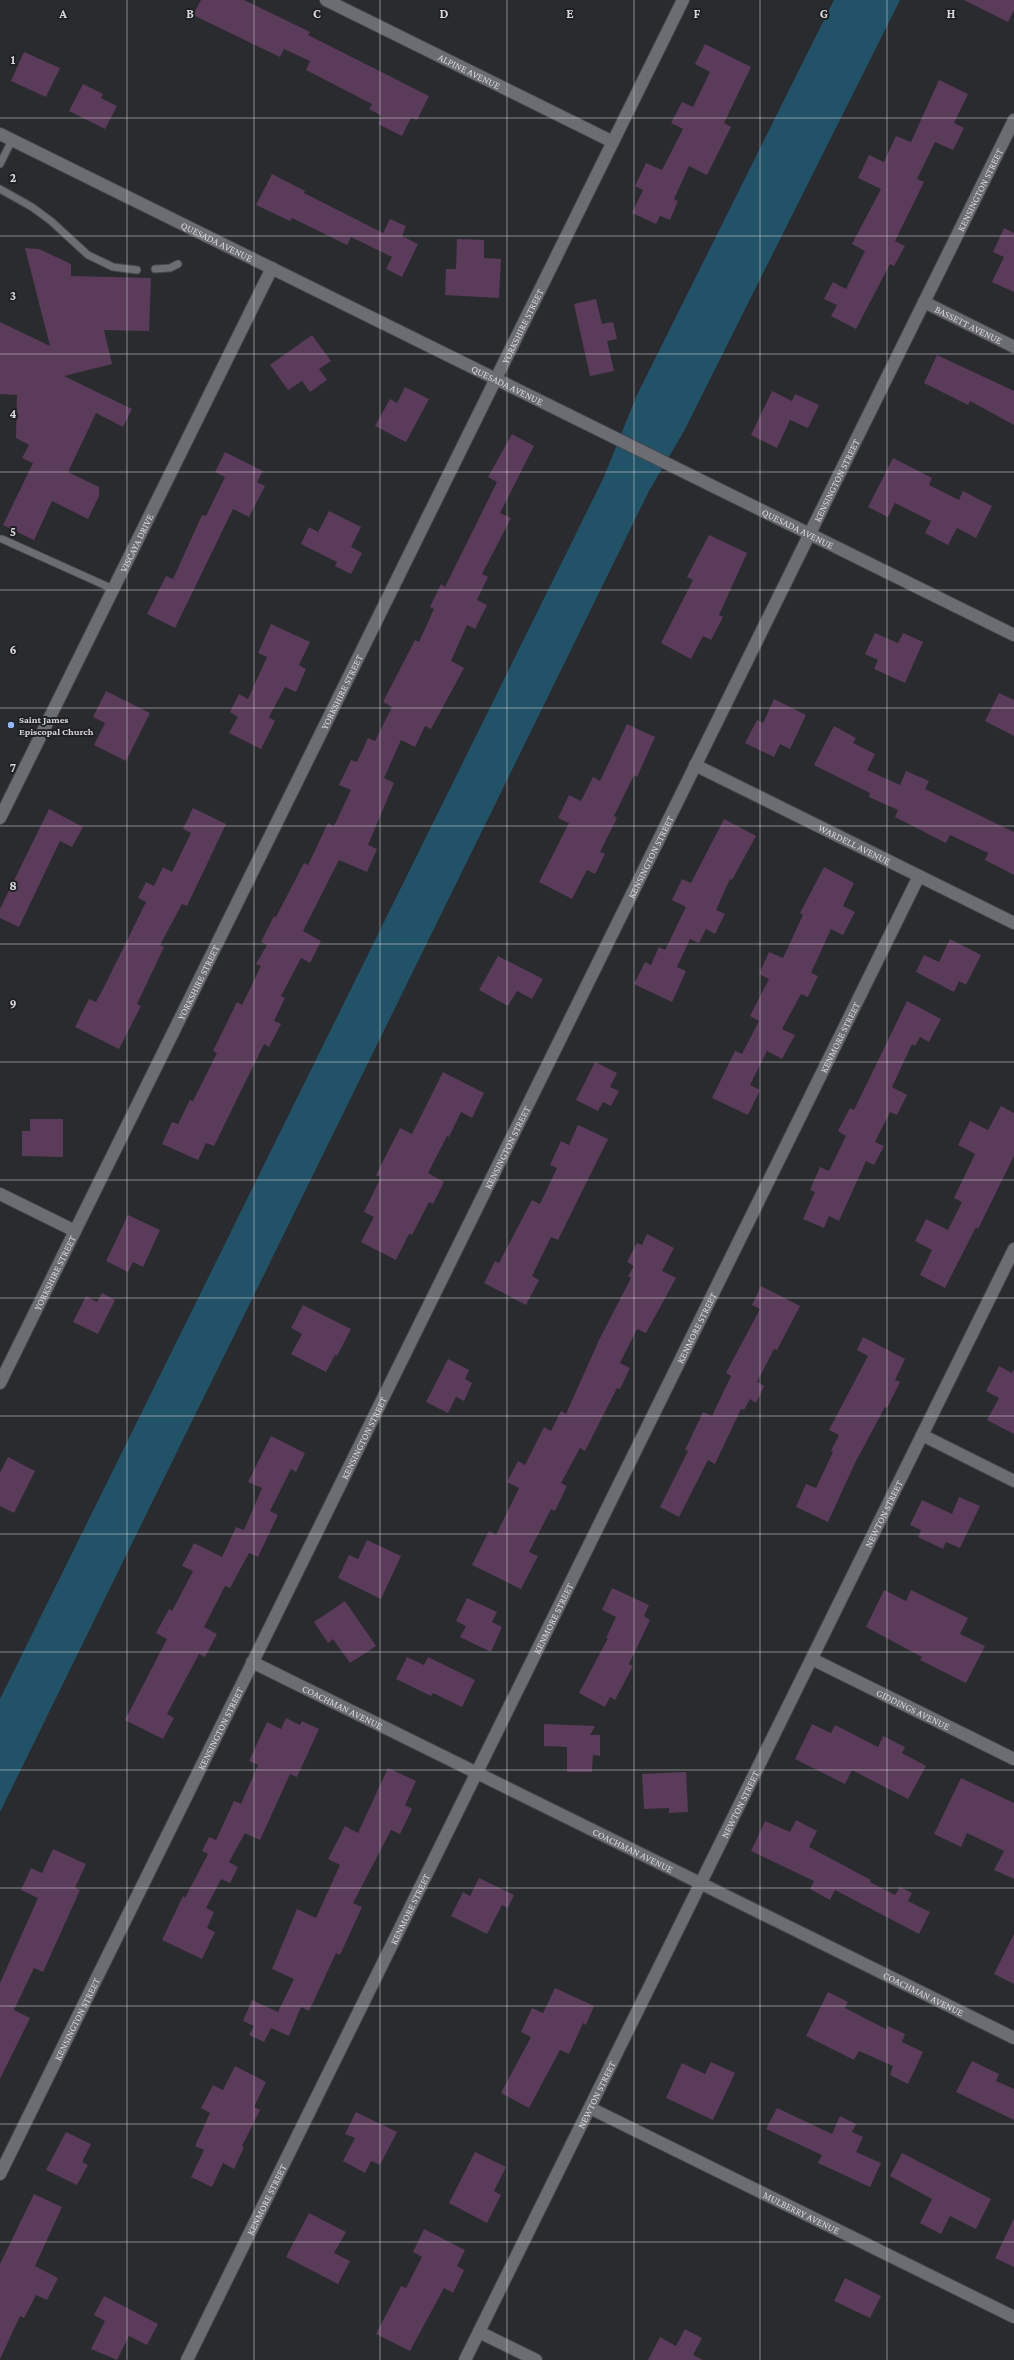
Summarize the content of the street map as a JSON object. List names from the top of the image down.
{
  "streets": {
    "street": [
      "ALPINE AVENUE",
      "KENSINGTON STREET",
      "QUESADA AVENUE",
      "BASSETT AVENUE",
      "YORKSHIRE STREET",
      "VISCAYA DRIVE",
      "WARDELL AVENUE",
      "KENMORE STREET",
      "NEWTON STREET",
      "COACHMAN AVENUE",
      "GIDDINGS AVENUE",
      "MULBERRY AVENUE"
    ]
  },
  "crossings": [
    ["ALPINE AVENUE", "YORKSHIRE STREET"],
    ["KENSINGTON STREET", "QUESADA AVENUE"],
    ["KENSINGTON STREET", "BASSETT AVENUE"],
    ["KENSINGTON STREET", "WARDELL AVENUE"],
    ["KENSINGTON STREET", "COACHMAN AVENUE"],
    ["QUESADA AVENUE", "YORKSHIRE STREET"],
    ["QUESADA AVENUE", "VISCAYA DRIVE"],
    ["WARDELL AVENUE", "KENMORE STREET"],
    ["KENMORE STREET", "COACHMAN AVENUE"],
    ["NEWTON STREET", "COACHMAN AVENUE"],
    ["NEWTON STREET", "GIDDINGS AVENUE"],
    ["NEWTON STREET", "MULBERRY AVENUE"]
  ],
  "places": ["Saint James Episcopal Church"],
  "grid": {
    "columns": [
      "A",
      "B",
      "C",
      "D",
      "E",
      "F",
      "G",
      "H"
    ],
    "rows": [
      "1",
      "2",
      "3",
      "4",
      "5",
      "6",
      "7",
      "8",
      "9"
    ]
  }
}
